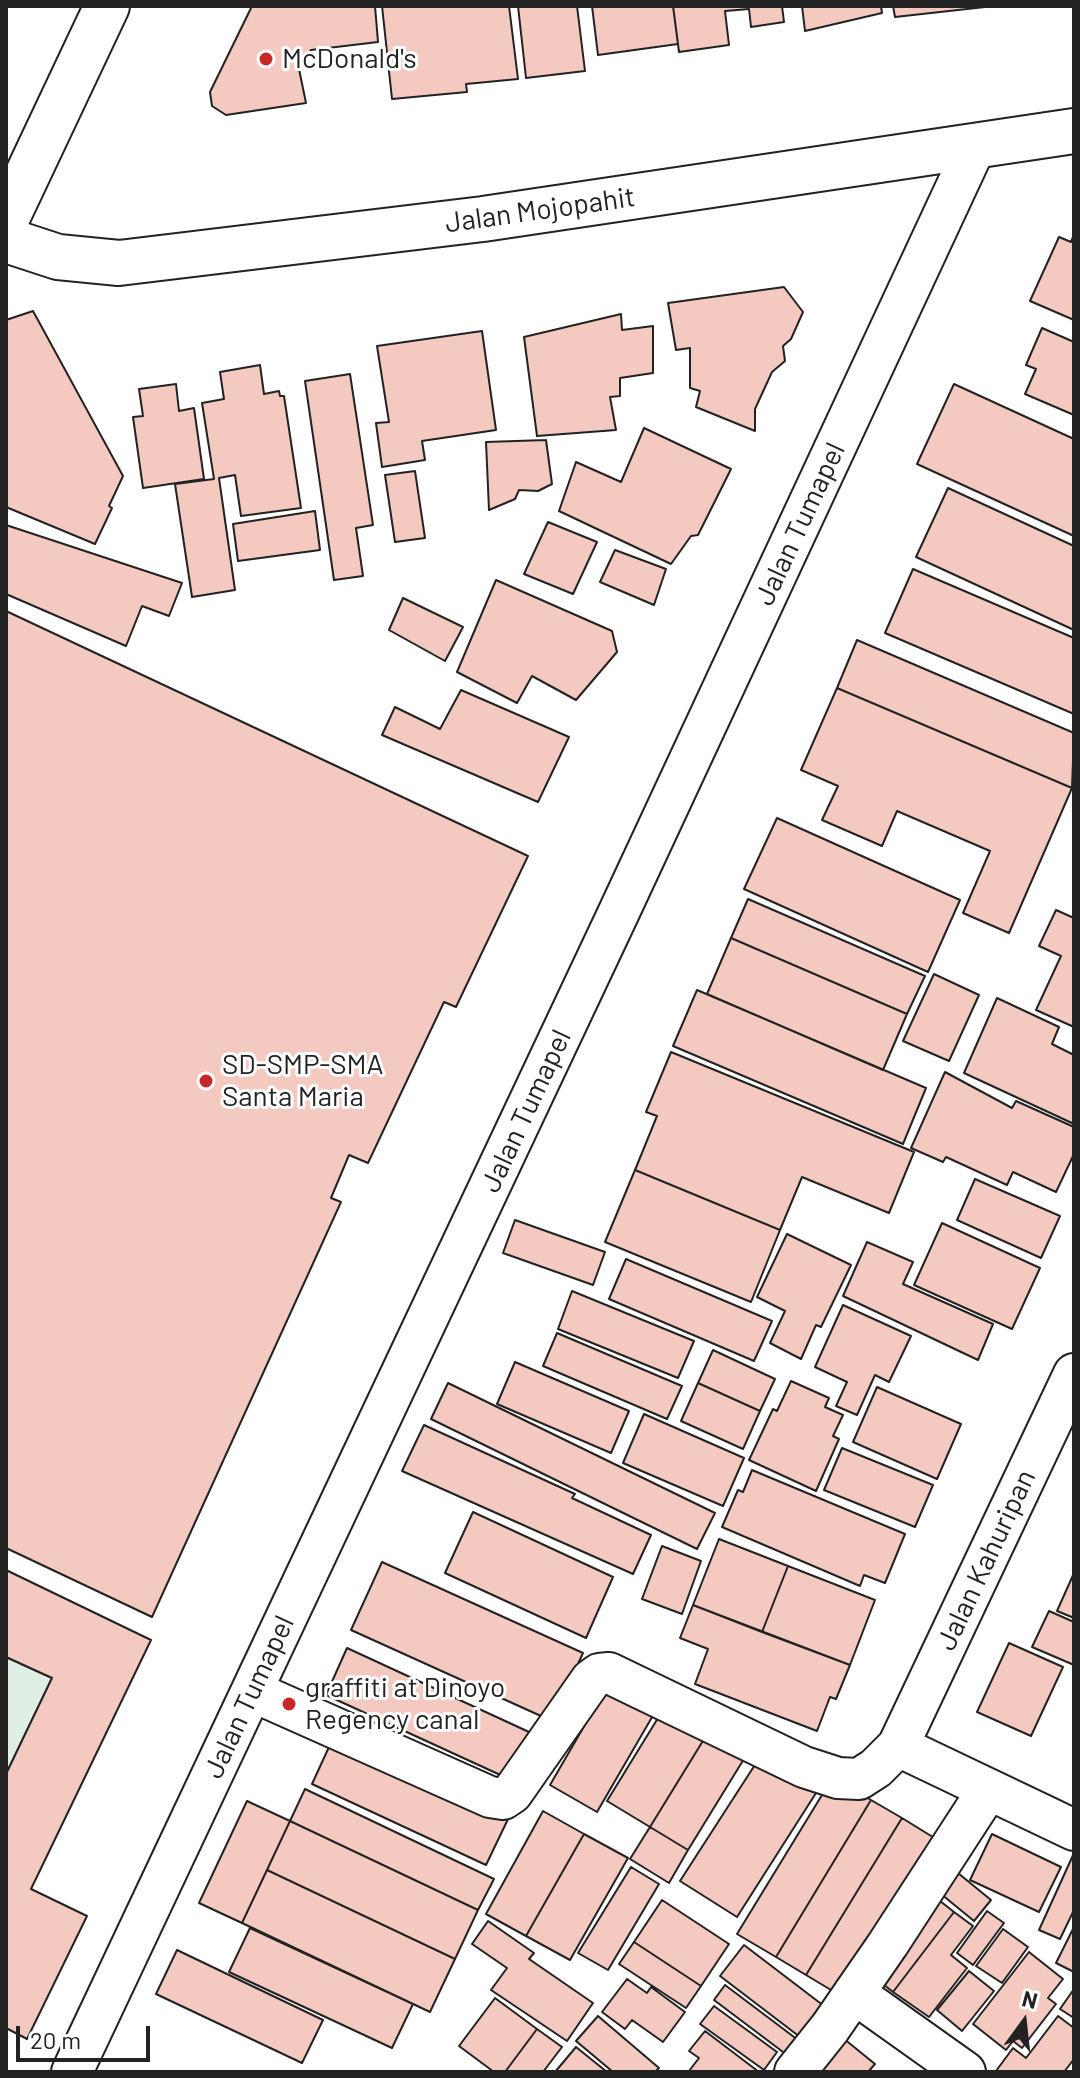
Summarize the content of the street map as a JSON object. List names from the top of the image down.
{
  "streets": {
    "street": ["Jalan Mojopahit", "Jalan Tumapel", "Jalan Kahuripan"]
  },
  "crossings": [
    ["Jalan Mojopahit", "Jalan Tumapel"]
  ],
  "places": ["McDonald's", "SD-SMP-SMA Santa Maria", "graffiti at Dinoyo Regency canal"],
  "scale_bar": "20 m",
  "north": "top"
}
